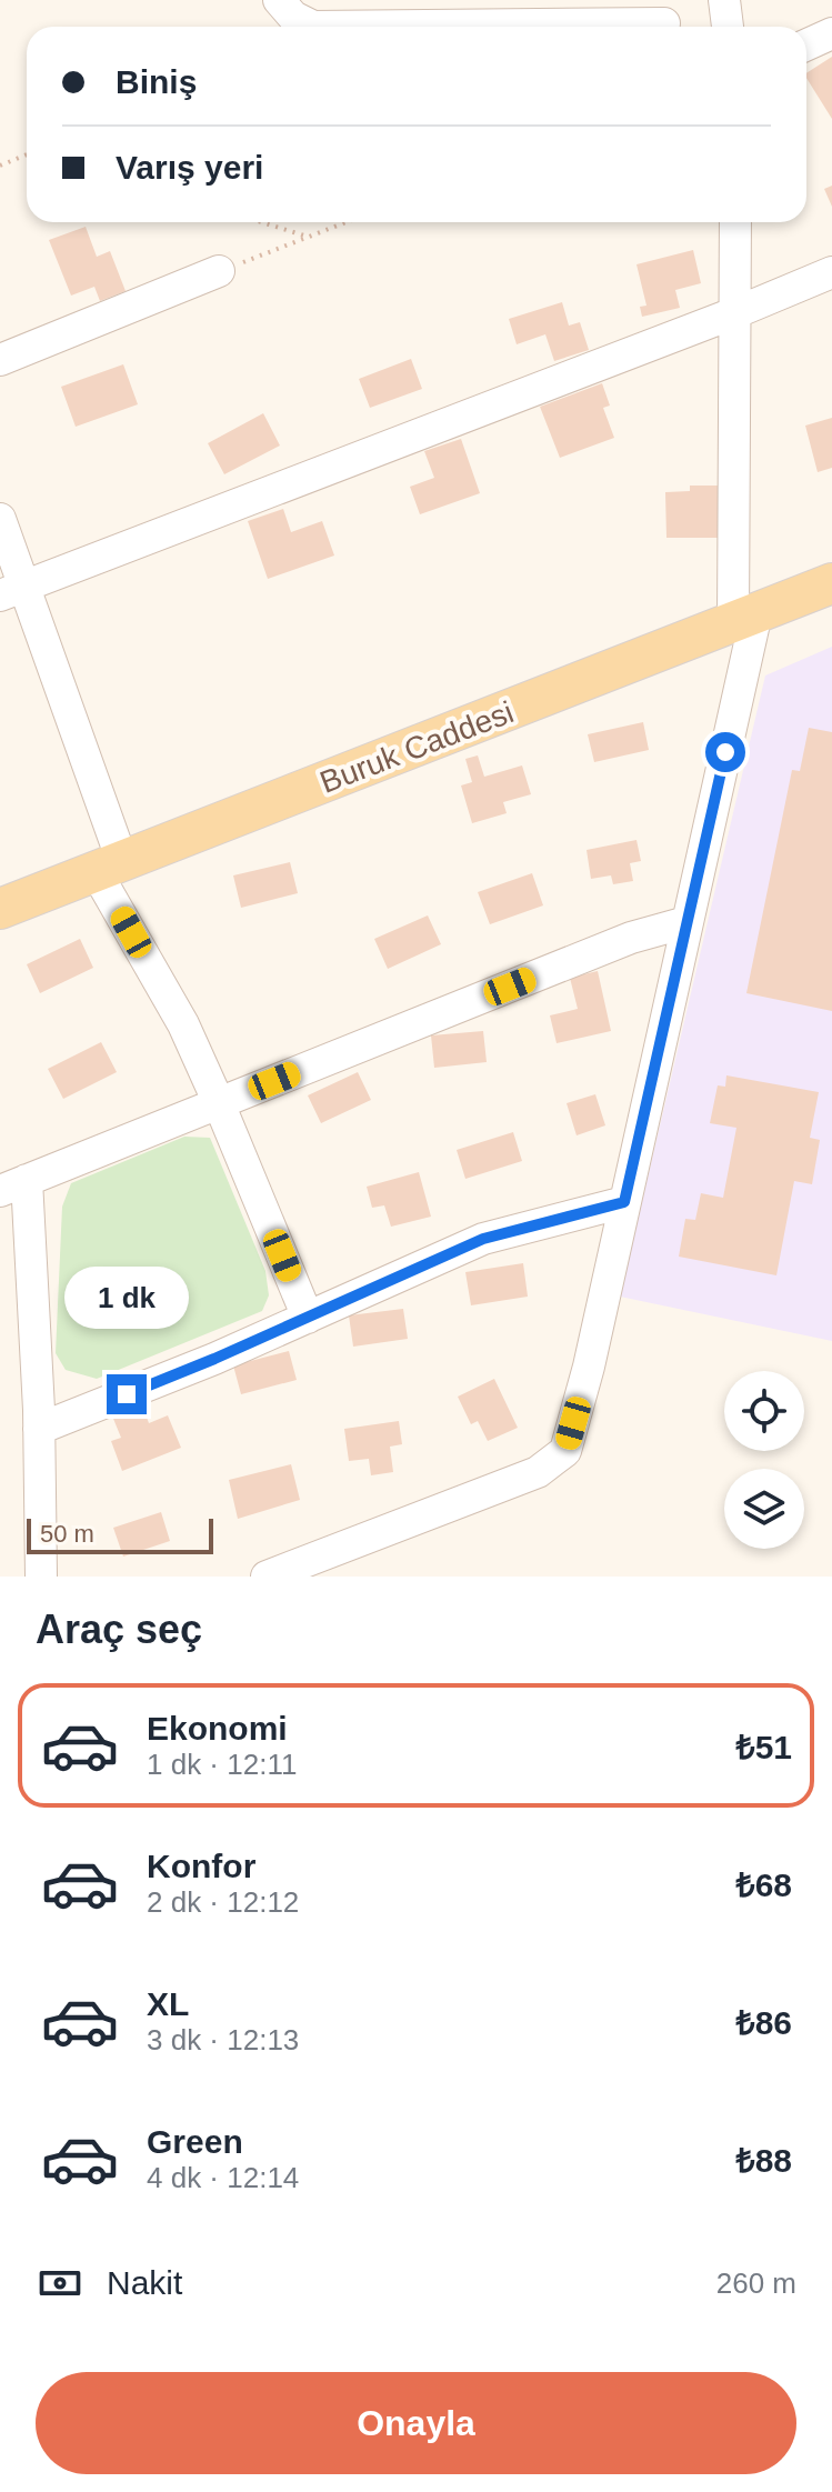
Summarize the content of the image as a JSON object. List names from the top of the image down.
{
  "streets": {
    "main road": ["Buruk Caddesi"]
  },
  "scale_bar": "50 m",
  "page": {
    "banner": ["Biniş", "Varış yeri"],
    "bubble": "1 dk",
    "scale": "50 m",
    "heading": "Araç seç",
    "list": [
      {
        "name": "Ekonomi",
        "note": "1 dk · 12:11",
        "value": "₺51"
      },
      {
        "name": "Konfor",
        "note": "2 dk · 12:12",
        "value": "₺68"
      },
      {
        "name": "XL",
        "note": "3 dk · 12:13",
        "value": "₺86"
      },
      {
        "name": "Green",
        "note": "4 dk · 12:14",
        "value": "₺88"
      }
    ],
    "pay": ["Nakit", "260 m"],
    "buttons": "Onayla"
  }
}
